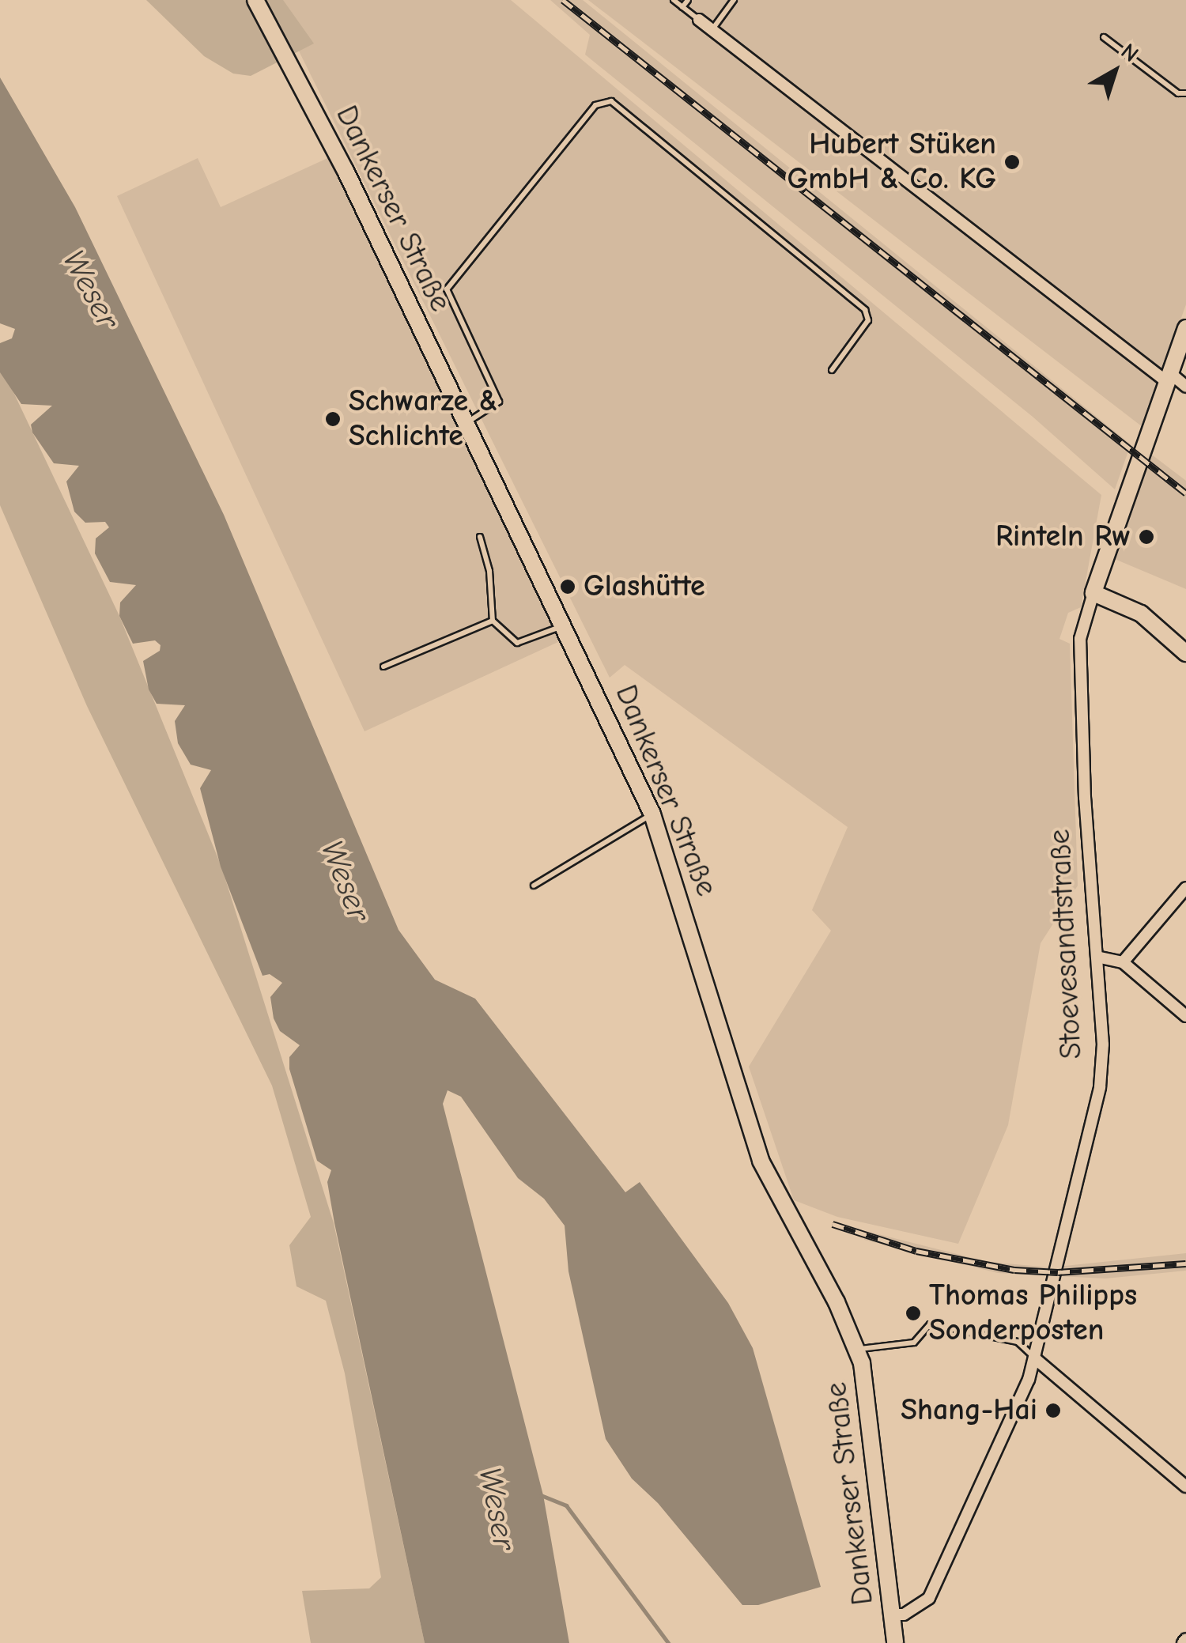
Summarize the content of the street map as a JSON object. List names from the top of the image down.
{
  "streets": {
    "main road": ["Dankerser Straße", "Stoevesandtstraße"]
  },
  "crossings": [
    ["Dankerser Straße", "Stoevesandtstraße"]
  ],
  "water": ["Weser"],
  "places": [
    "Hubert Stüken GmbH & Co. KG",
    "Schwarze & Schlichte",
    "Rinteln Rw",
    "Glashütte",
    "Thomas Philipps Sonderposten",
    "Shang-Hai"
  ],
  "north": "top right"
}
